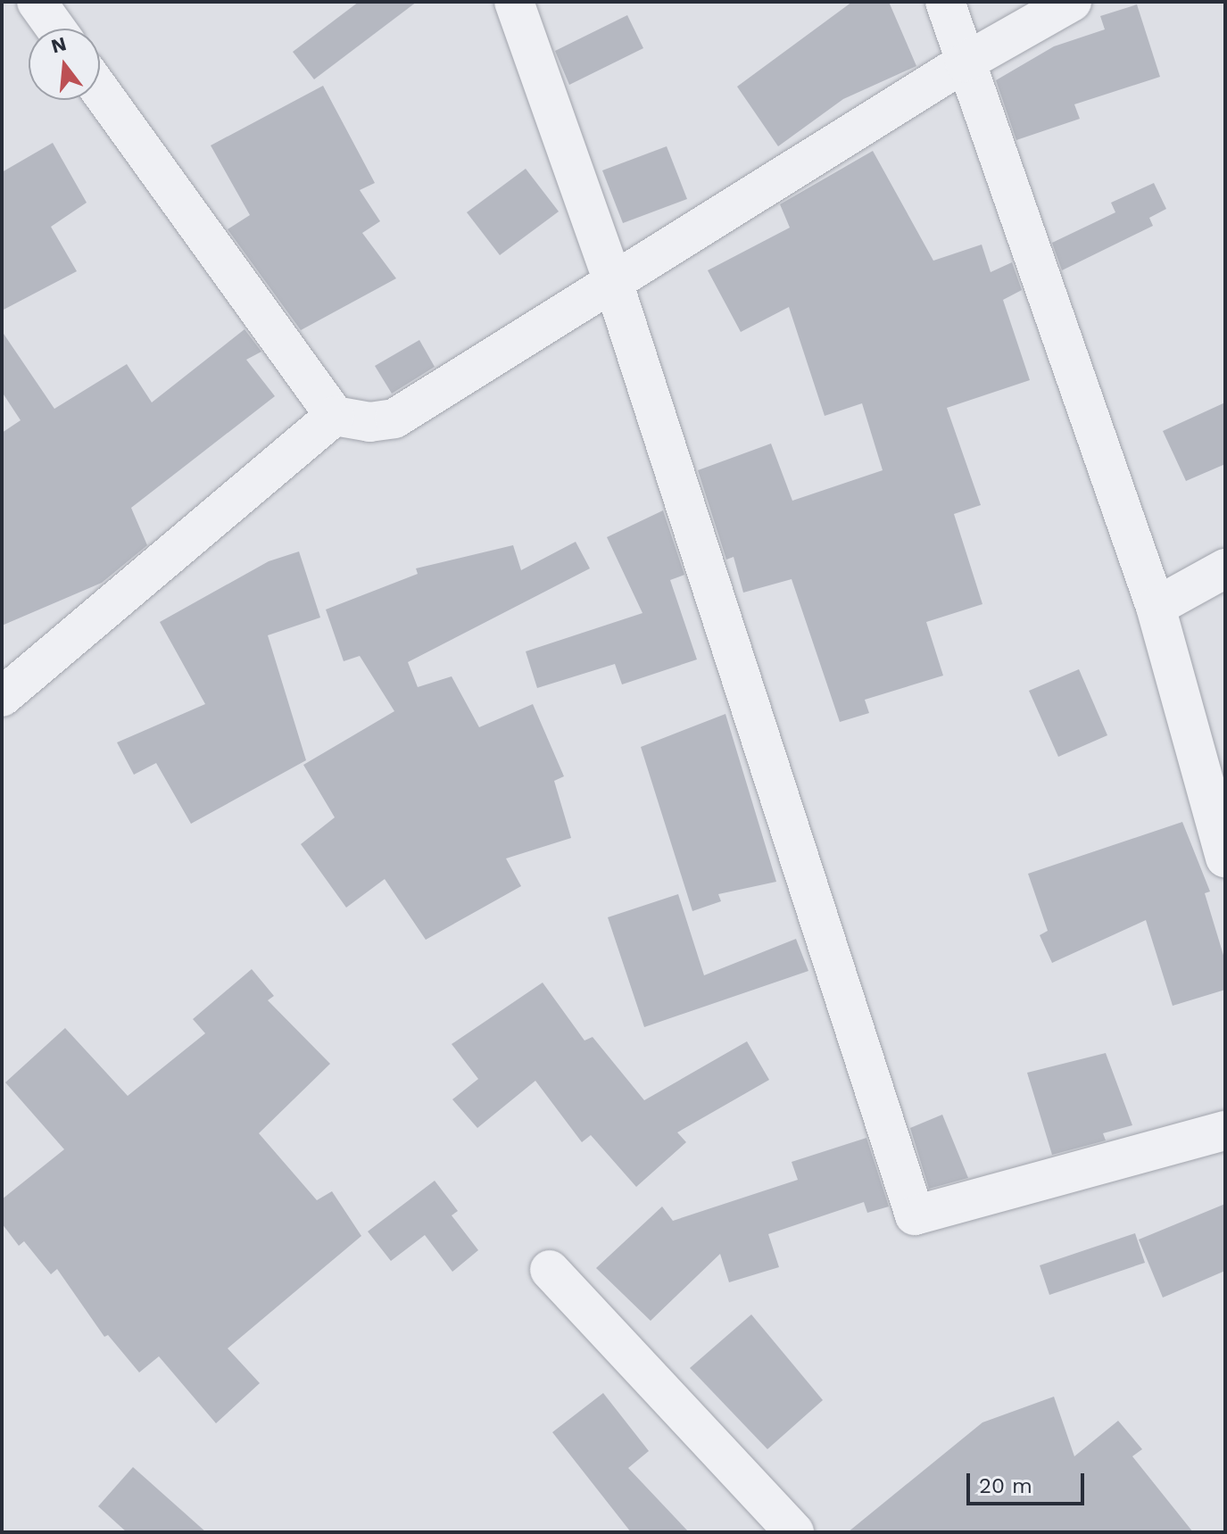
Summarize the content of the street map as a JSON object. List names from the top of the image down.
{
  "scale_bar": "20 m",
  "north": "top"
}
